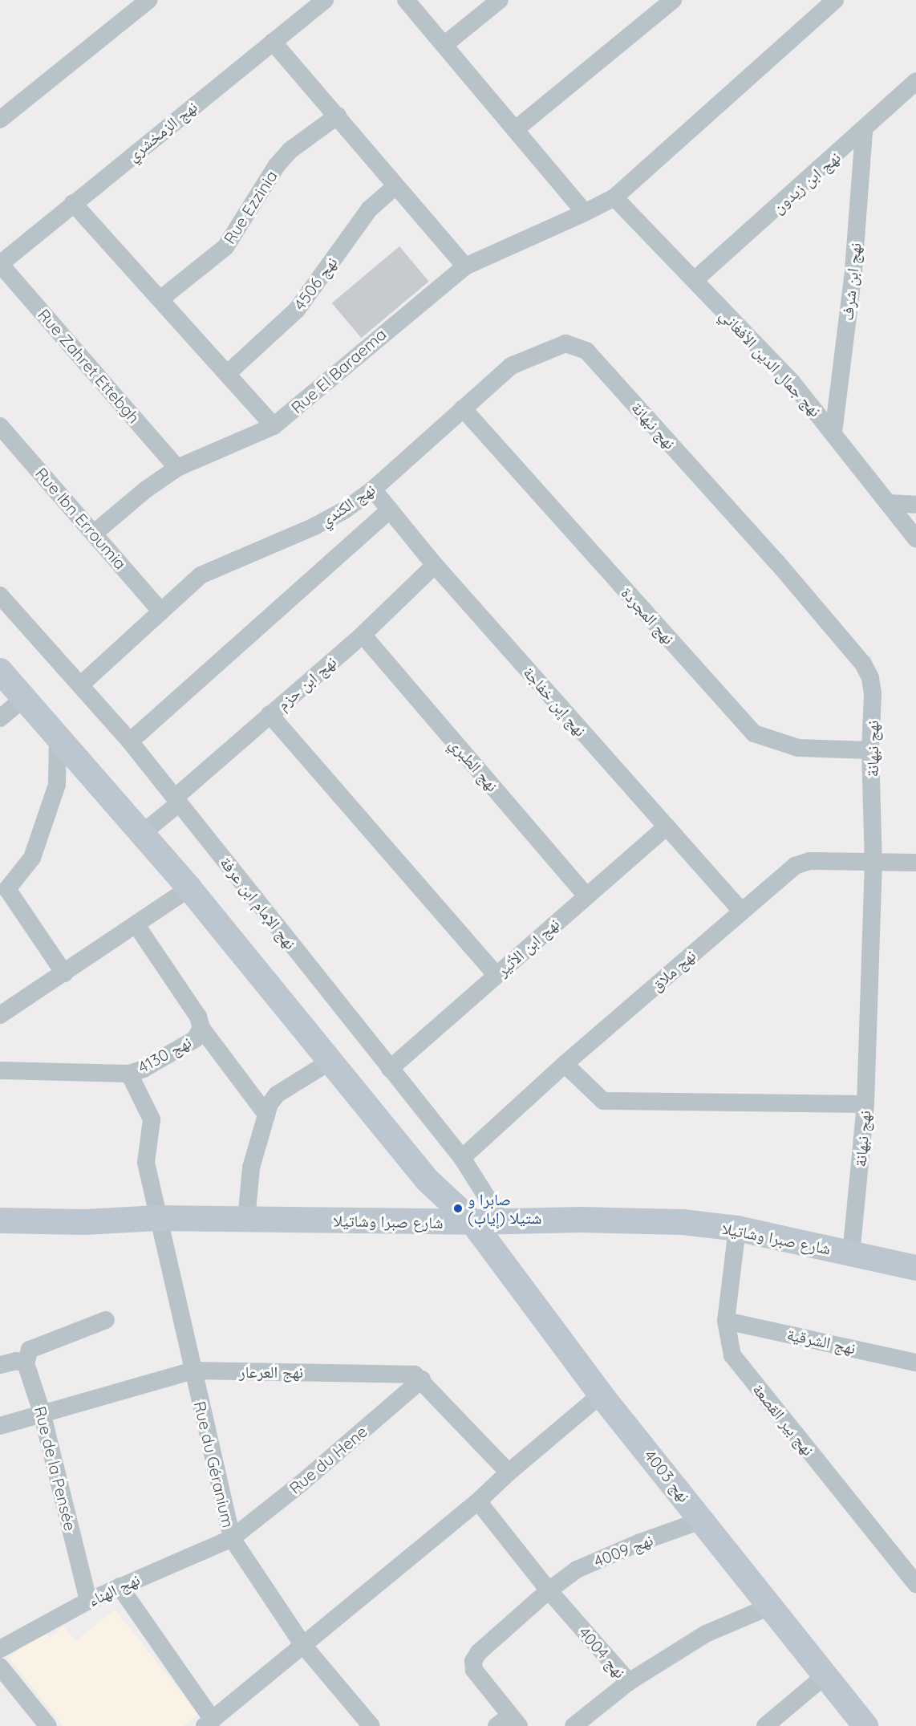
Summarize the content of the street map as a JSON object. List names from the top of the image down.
{
  "streets": {
    "street": [
      "نهج الزمخشري",
      "نهج ابن زيدون",
      "Rue Ezzinia",
      "نهج ابن شرف",
      "نهج 4506",
      "نهج جمال الدين الأفغاني",
      "Rue Zahret Ettebgh",
      "Rue El Baraema",
      "نهج نبهانة",
      "نهج الكندي",
      "Rue Ibn Erroumia",
      "نهج المجردة",
      "نهج ابن حزم",
      "نهج إبن خفاجة",
      "نهج الطبري",
      "نهج الإمام ابن عرفة",
      "نهج ابن الأثير",
      "نهج ملاق",
      "نهج 4130",
      "شارع صبرا وشاتيلا",
      "نهج الشرقية",
      "نهج العرعار",
      "نهج بير القصعة",
      "Rue du Hene",
      "Rue du Géranium",
      "Rue de la Pensée",
      "نهج 4003",
      "نهج 4009",
      "نهج الهناء",
      "نهج 4004"
    ]
  },
  "crossings": [
    ["نهج الزمخشري", "Rue Zahret Ettebgh"],
    ["نهج ابن زيدون", "نهج ابن شرف"],
    ["نهج ابن زيدون", "نهج جمال الدين الأفغاني"],
    ["نهج ابن شرف", "نهج جمال الدين الأفغاني"],
    ["نهج جمال الدين الأفغاني", "Rue El Baraema"],
    ["Rue Zahret Ettebgh", "Rue El Baraema"],
    ["Rue El Baraema", "Rue Ibn Erroumia"],
    ["نهج نبهانة", "نهج الكندي"],
    ["نهج نبهانة", "نهج المجردة"],
    ["نهج نبهانة", "نهج ملاق"],
    ["نهج نبهانة", "شارع صبرا وشاتيلا"],
    ["نهج الكندي", "Rue Ibn Erroumia"],
    ["نهج الكندي", "نهج المجردة"],
    ["نهج الكندي", "نهج إبن خفاجة"],
    ["نهج الكندي", "نهج الإمام ابن عرفة"],
    ["نهج ابن حزم", "نهج إبن خفاجة"],
    ["نهج ابن حزم", "نهج الطبري"],
    ["نهج ابن حزم", "نهج الإمام ابن عرفة"],
    ["نهج ابن حزم", "نهج 4003"],
    ["نهج إبن خفاجة", "نهج ابن الأثير"],
    ["نهج إبن خفاجة", "نهج ملاق"],
    ["نهج الطبري", "نهج ابن الأثير"],
    ["نهج الإمام ابن عرفة", "نهج ابن الأثير"],
    ["نهج الإمام ابن عرفة", "نهج ملاق"],
    ["نهج الإمام ابن عرفة", "شارع صبرا وشاتيلا"],
    ["نهج 4130", "Rue du Géranium"],
    ["شارع صبرا وشاتيلا", "نهج بير القصعة"],
    ["شارع صبرا وشاتيلا", "Rue du Géranium"],
    ["شارع صبرا وشاتيلا", "نهج 4003"],
    ["نهج الشرقية", "نهج بير القصعة"],
    ["نهج العرعار", "Rue du Hene"],
    ["نهج العرعار", "Rue du Géranium"],
    ["نهج العرعار", "Rue de la Pensée"],
    ["Rue du Hene", "Rue du Géranium"],
    ["Rue du Hene", "نهج الهناء"],
    ["Rue du Géranium", "نهج الهناء"],
    ["Rue de la Pensée", "نهج الهناء"],
    ["نهج 4003", "نهج 4009"],
    ["نهج 4009", "نهج 4004"]
  ],
  "places": ["صابرا و شتيلا (إياب)"]
}
